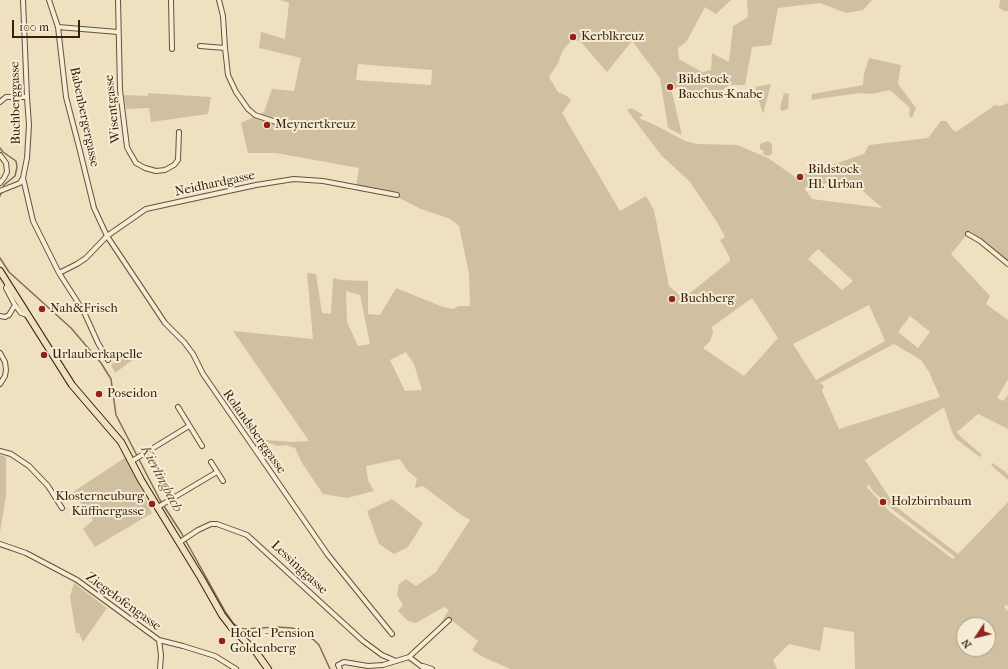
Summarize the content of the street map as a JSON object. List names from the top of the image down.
{
  "streets": {
    "street": [
      "Buchberggasse",
      "Wisentgasse",
      "Babenbergergasse",
      "Neidhardgasse",
      "Rolandsberggasse",
      "Lessinggasse",
      "Ziegelofengasse"
    ]
  },
  "crossings": [
    ["Babenbergergasse", "Neidhardgasse"],
    ["Babenbergergasse", "Rolandsberggasse"],
    ["Neidhardgasse", "Rolandsberggasse"]
  ],
  "water": ["Kierlingbach"],
  "places": [
    "Kerblkreuz",
    "Bildstock Bacchus-Knabe",
    "Meynertkreuz",
    "Bildstock Hl. Urban",
    "Buchberg",
    "Nah&Frisch",
    "Urlauberkapelle",
    "Poseidon",
    "Holzbirnbaum",
    "Klosterneuburg Küffnergasse",
    "Hotel - Pension Goldenberg"
  ],
  "scale_bar": "100 m",
  "north": "bottom left"
}
